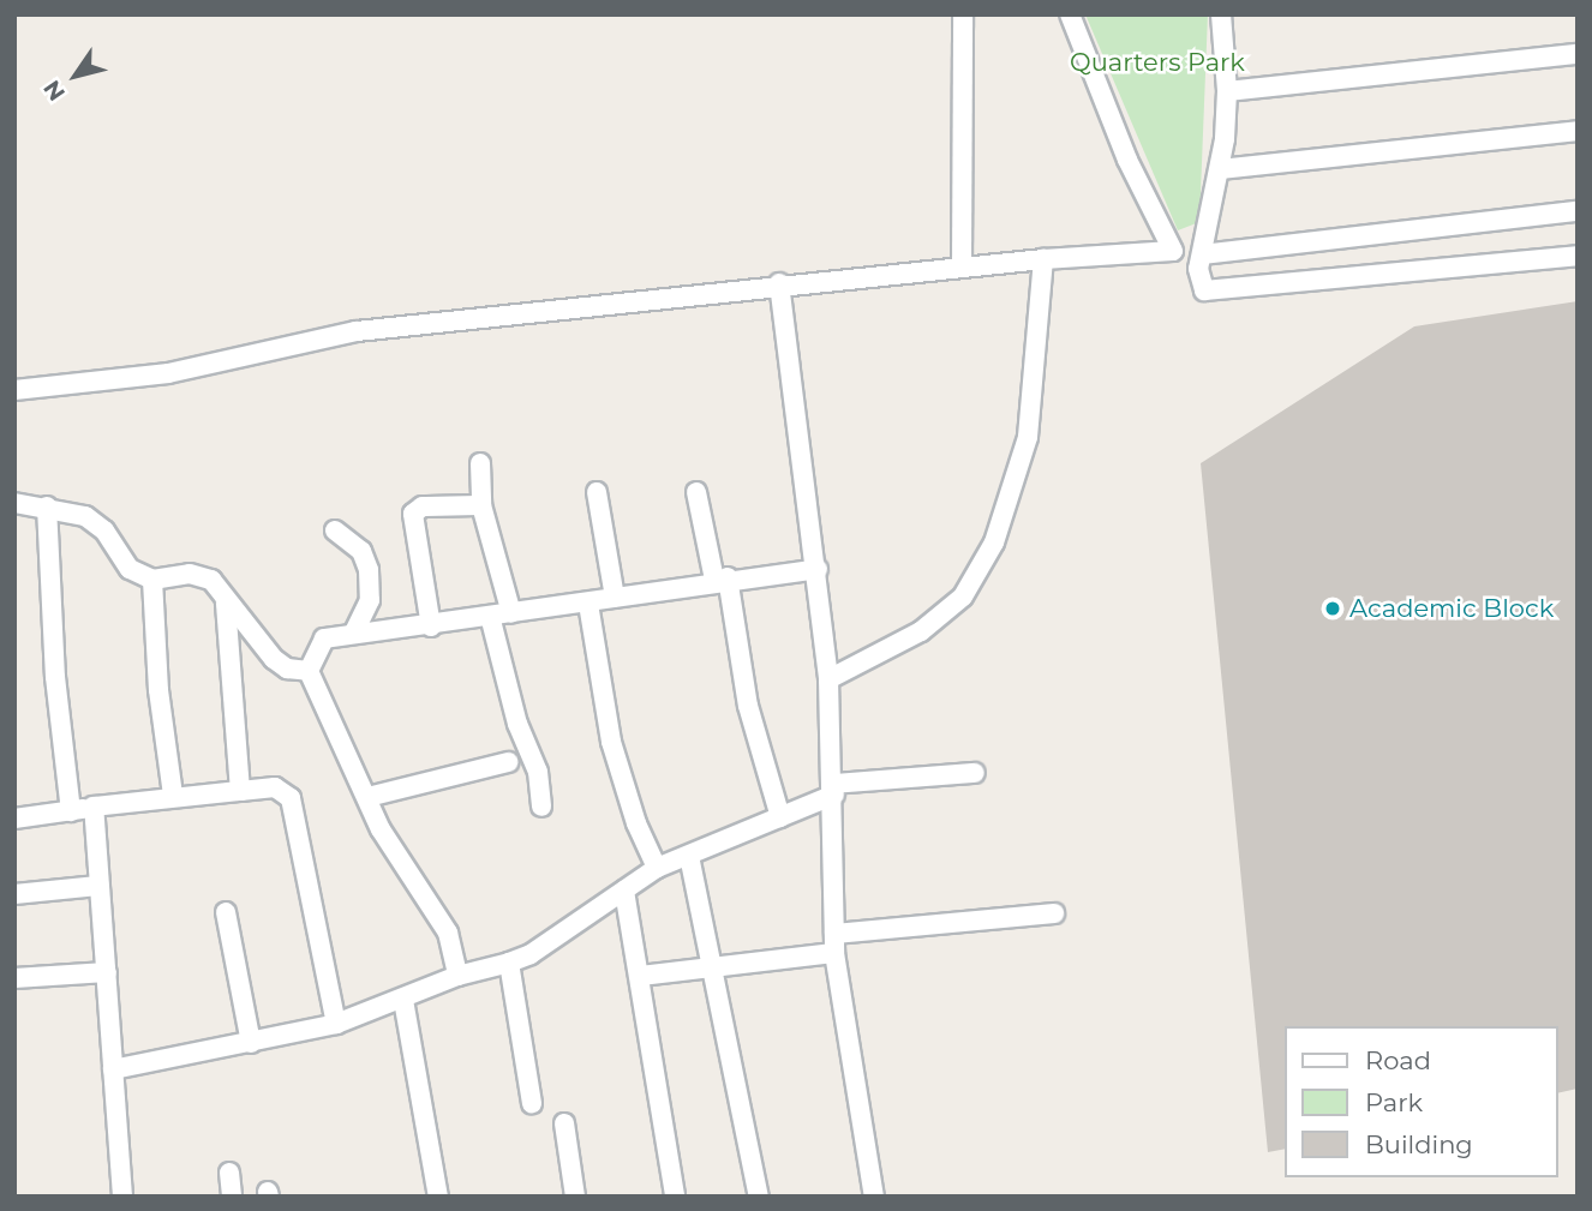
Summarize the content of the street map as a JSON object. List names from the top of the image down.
{
  "parks": ["Quarters Park"],
  "places": ["Academic Block"],
  "legend": ["Road", "Park", "Building"],
  "north": "bottom left"
}
